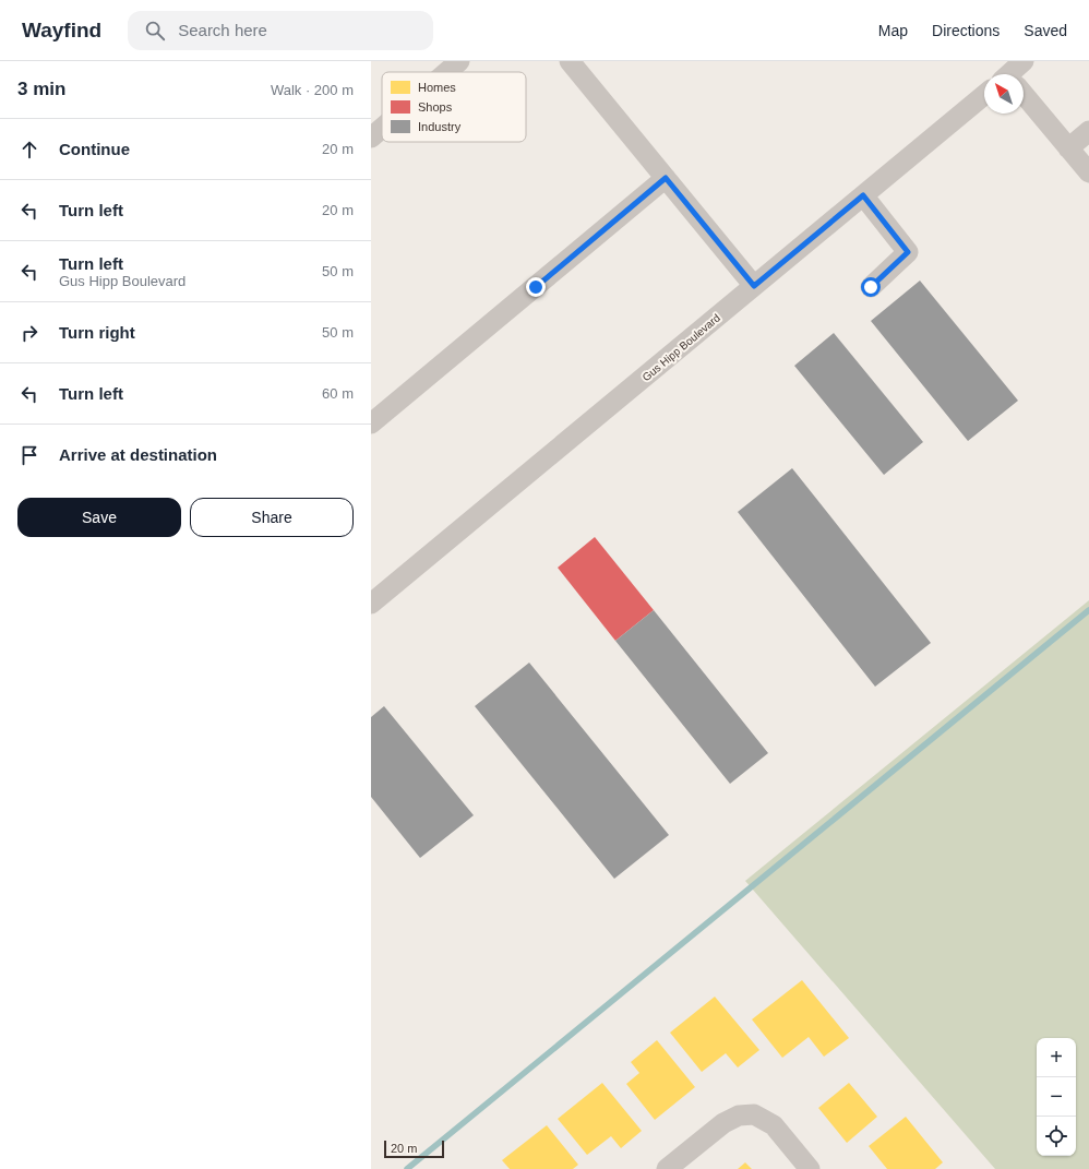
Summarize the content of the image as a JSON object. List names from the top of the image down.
{
  "streets": {
    "street": ["Gus Hipp Boulevard"]
  },
  "legend": ["Homes", "Shops", "Industry"],
  "scale_bar": "20 m",
  "north": "top left",
  "page": {
    "header": "Wayfind",
    "search": "Search here",
    "nav": ["Map", "Directions", "Saved"],
    "heading": ["3 min", "Walk · 200 m"],
    "list": [
      ["Continue", "20 m"],
      ["Turn left", "20 m"],
      ["Turn left", "Gus Hipp Boulevard", "50 m"],
      ["Turn right", "50 m"],
      ["Turn left", "60 m"],
      "Arrive at destination"
    ],
    "buttons": ["Save", "Share"],
    "map_buttons": ["+", "−"],
    "scale": "20 m"
  }
}
